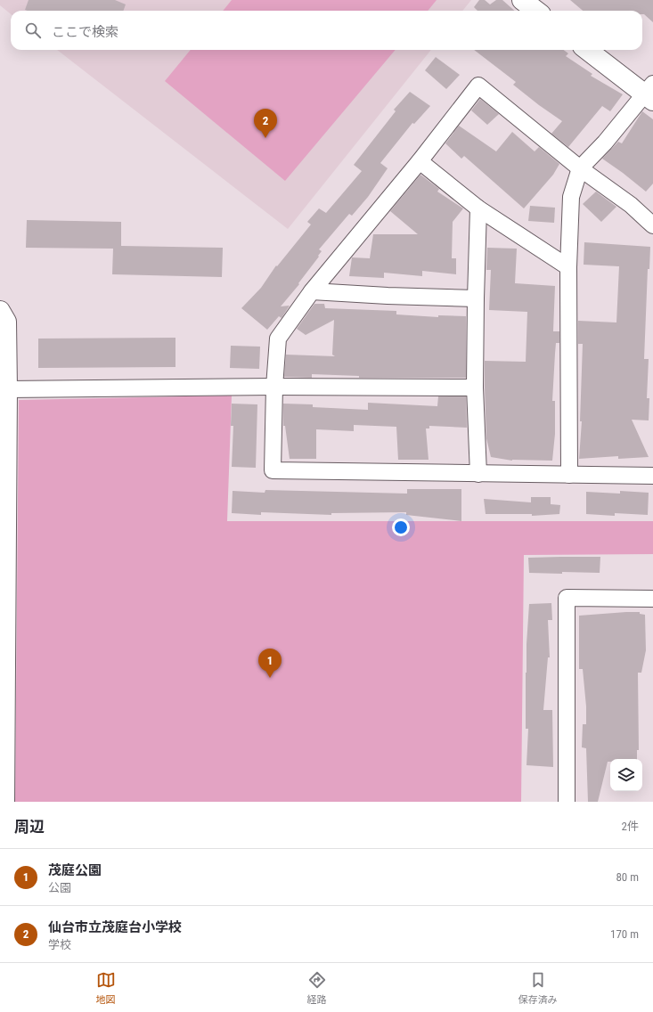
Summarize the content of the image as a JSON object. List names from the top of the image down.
{
  "page": {
    "search": "ここで検索",
    "pins": ["2", "1"],
    "heading": ["周辺", "2件"],
    "list": [
      {
        "mark": "1",
        "name": "茂庭公園",
        "note": "公園",
        "value": "80 m"
      },
      {
        "mark": "2",
        "name": "仙台市立茂庭台小学校",
        "note": "学校",
        "value": "170 m"
      }
    ],
    "nav": ["地図", "経路", "保存済み"]
  }
}
